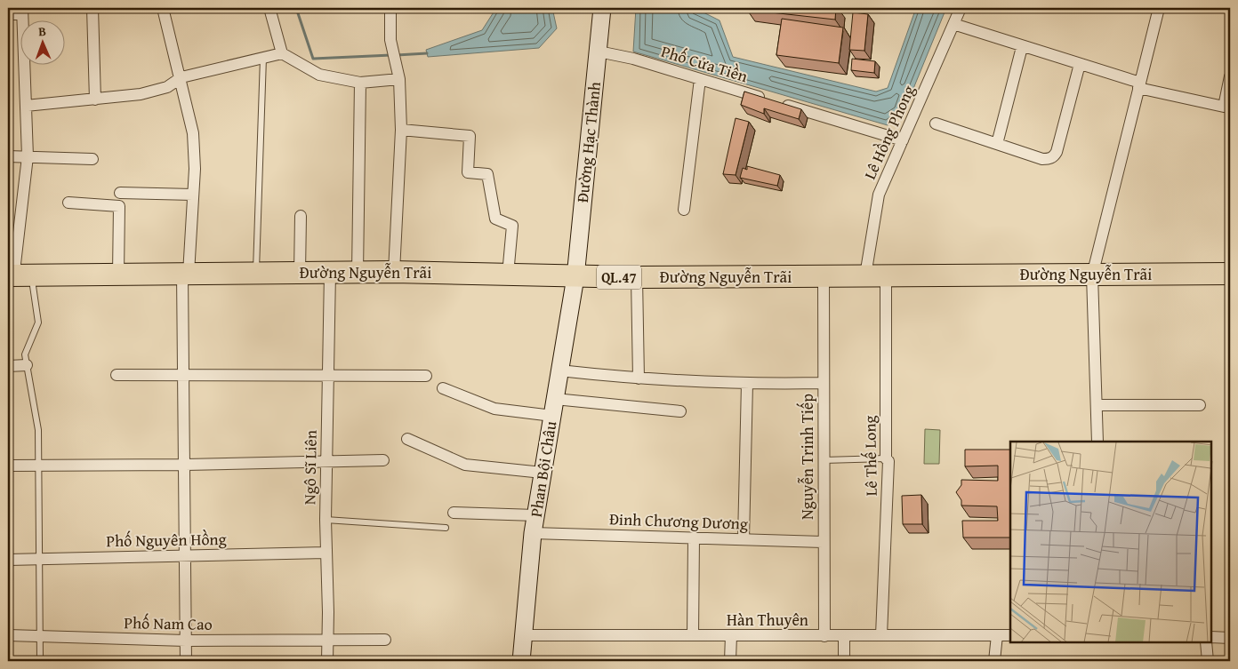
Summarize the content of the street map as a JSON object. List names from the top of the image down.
{
  "streets": {
    "highway": ["Đường Nguyễn Trãi", "QL.47"],
    "street": [
      "Phố Cửa Tiền",
      "Lê Hồng Phong",
      "Đường Hạc Thành",
      "Lê Thế Long",
      "Nguyễn Trinh Tiếp",
      "Ngô Sĩ Liên",
      "Phan Bội Châu",
      "Đinh Chương Dương",
      "Phố Nguyên Hồng",
      "Hàn Thuyên",
      "Phố Nam Cao"
    ]
  },
  "crossings": [
    ["Phố Cửa Tiền", "Lê Hồng Phong"],
    ["Phố Cửa Tiền", "Đường Hạc Thành"],
    ["Lê Hồng Phong", "Đường Nguyễn Trãi"],
    ["Đường Hạc Thành", "Đường Nguyễn Trãi"],
    ["Đường Hạc Thành", "Phan Bội Châu"],
    ["Đường Nguyễn Trãi", "Lê Thế Long"],
    ["Đường Nguyễn Trãi", "Nguyễn Trinh Tiếp"],
    ["Đường Nguyễn Trãi", "Ngô Sĩ Liên"],
    ["Đường Nguyễn Trãi", "Phan Bội Châu"],
    ["Lê Thế Long", "Hàn Thuyên"],
    ["Nguyễn Trinh Tiếp", "Đinh Chương Dương"],
    ["Nguyễn Trinh Tiếp", "Hàn Thuyên"],
    ["Ngô Sĩ Liên", "Phố Nguyên Hồng"],
    ["Ngô Sĩ Liên", "Phố Nam Cao"],
    ["Phan Bội Châu", "Đinh Chương Dương"],
    ["Phan Bội Châu", "Hàn Thuyên"]
  ],
  "north": "top"
}
